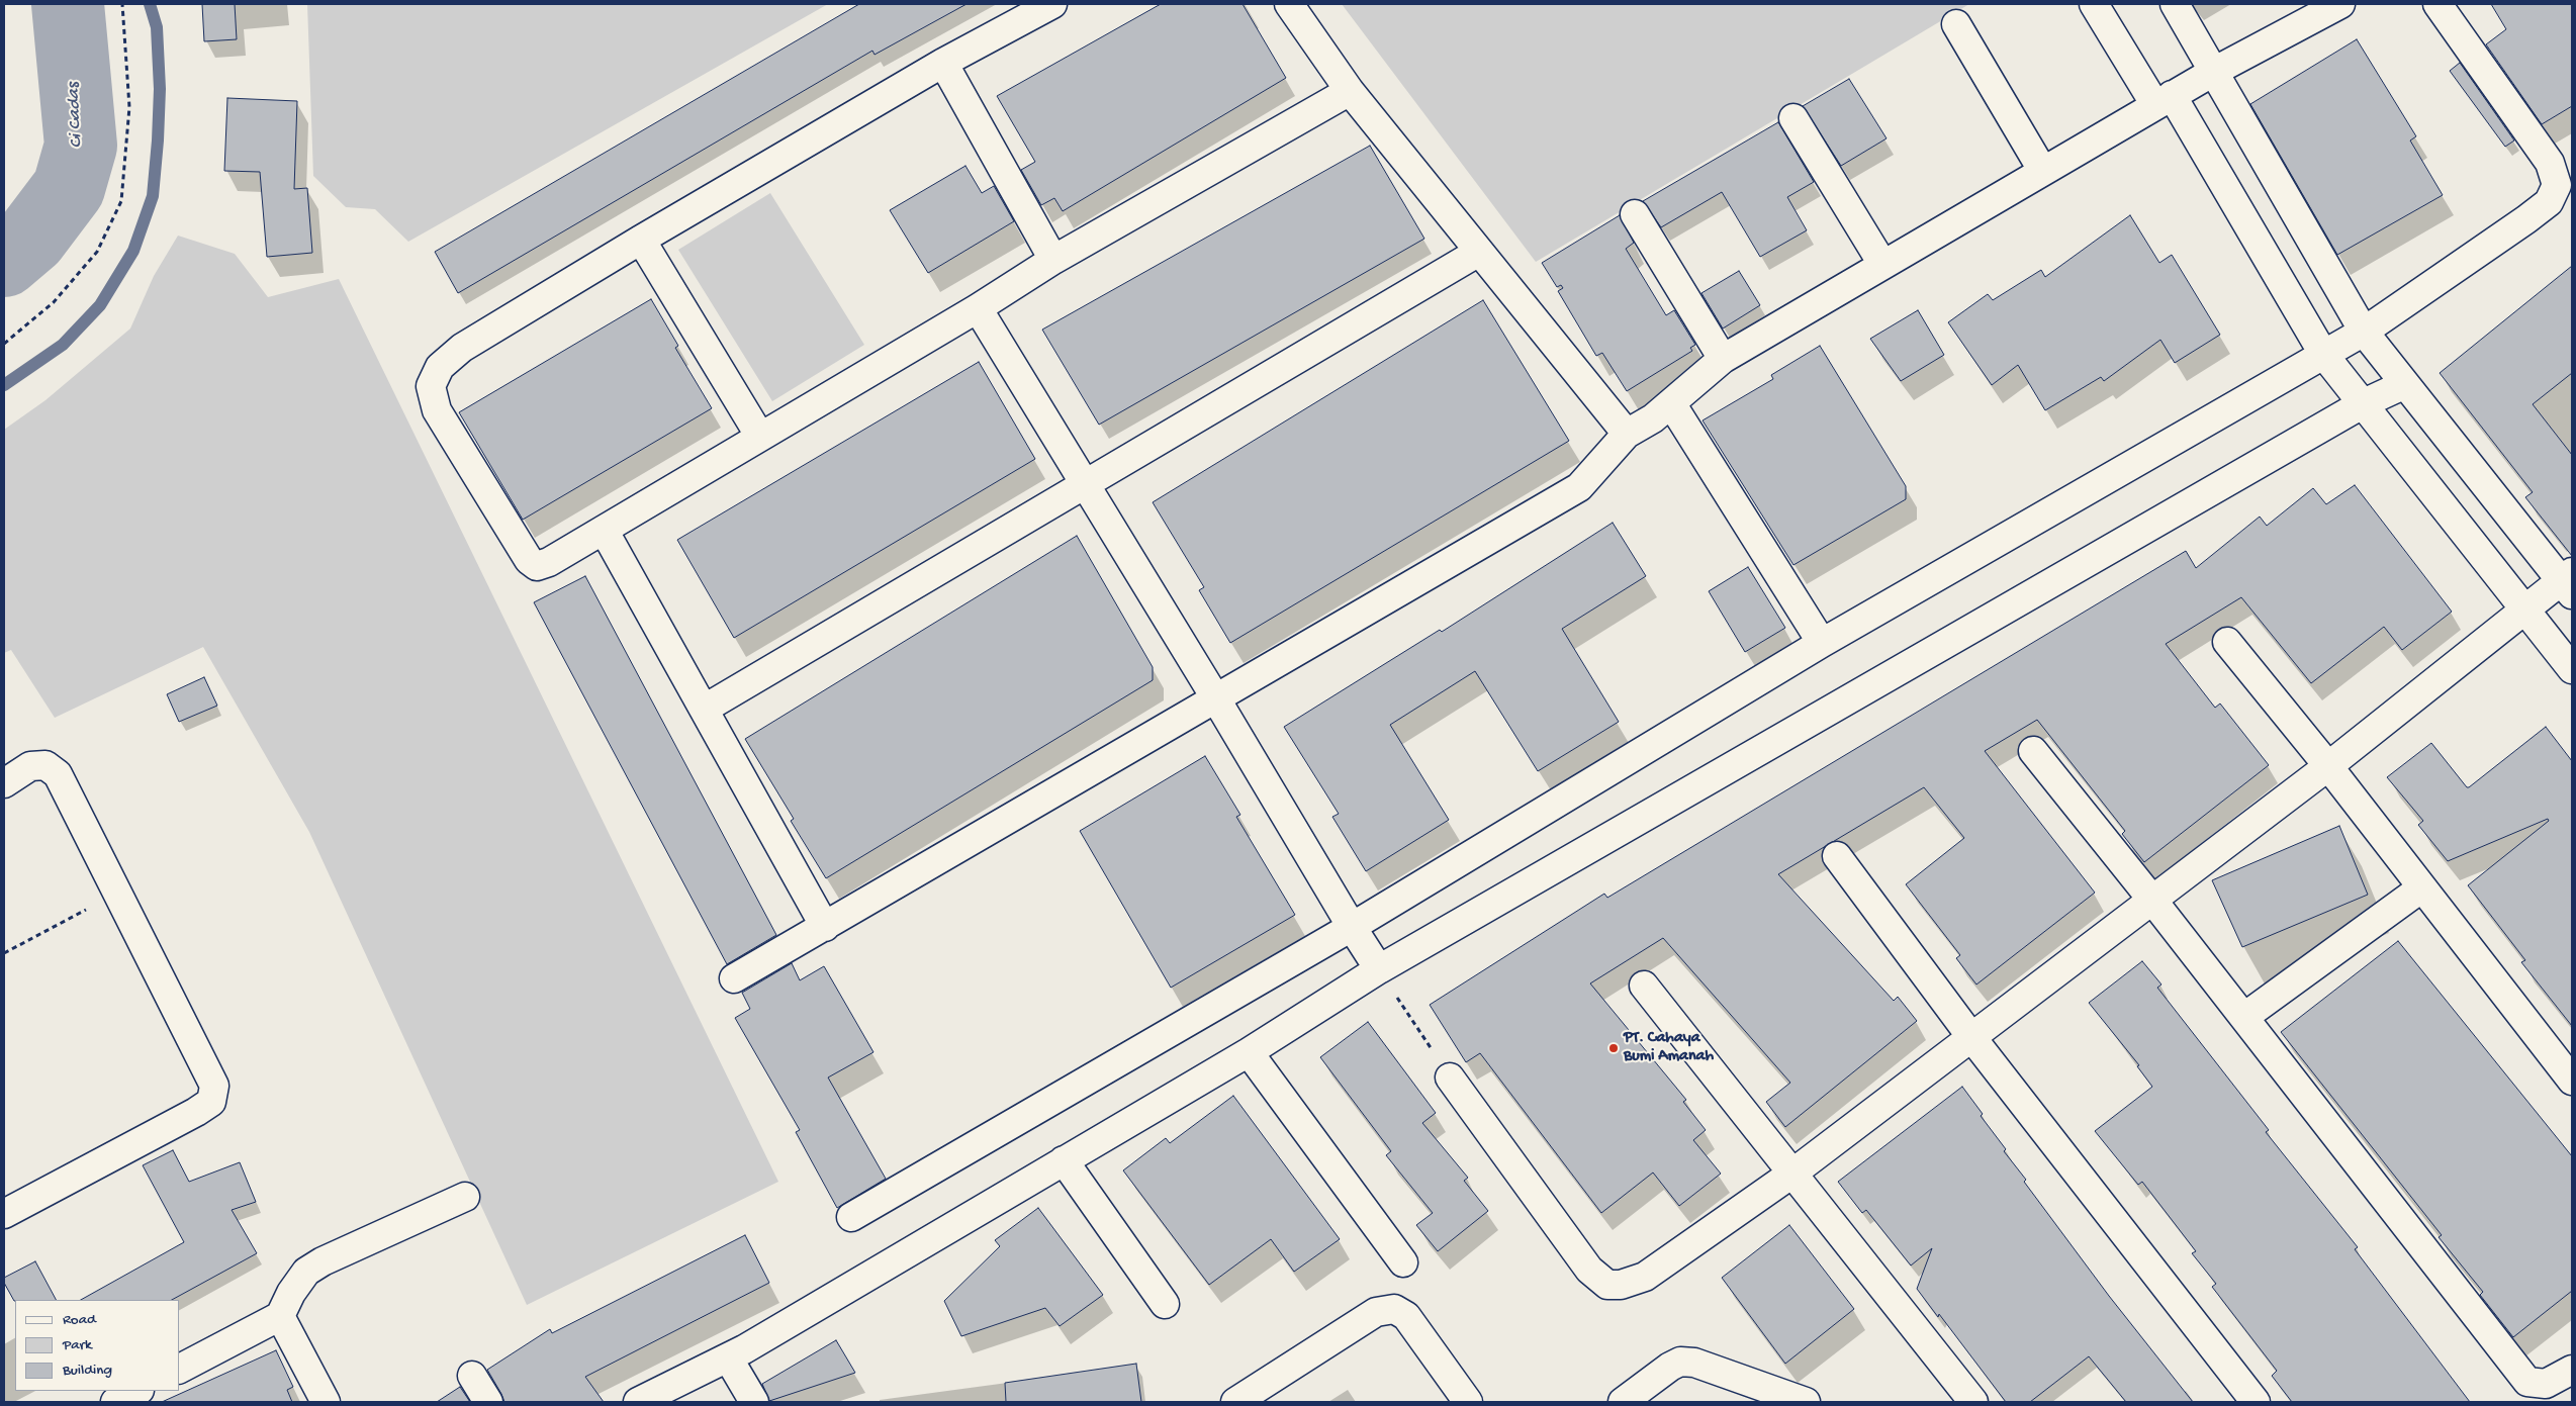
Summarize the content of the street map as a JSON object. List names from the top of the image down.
{
  "water": ["Ci Cadas"],
  "places": ["PT. Cahaya Bumi Amanah"],
  "legend": ["Road", "Park", "Building"]
}
